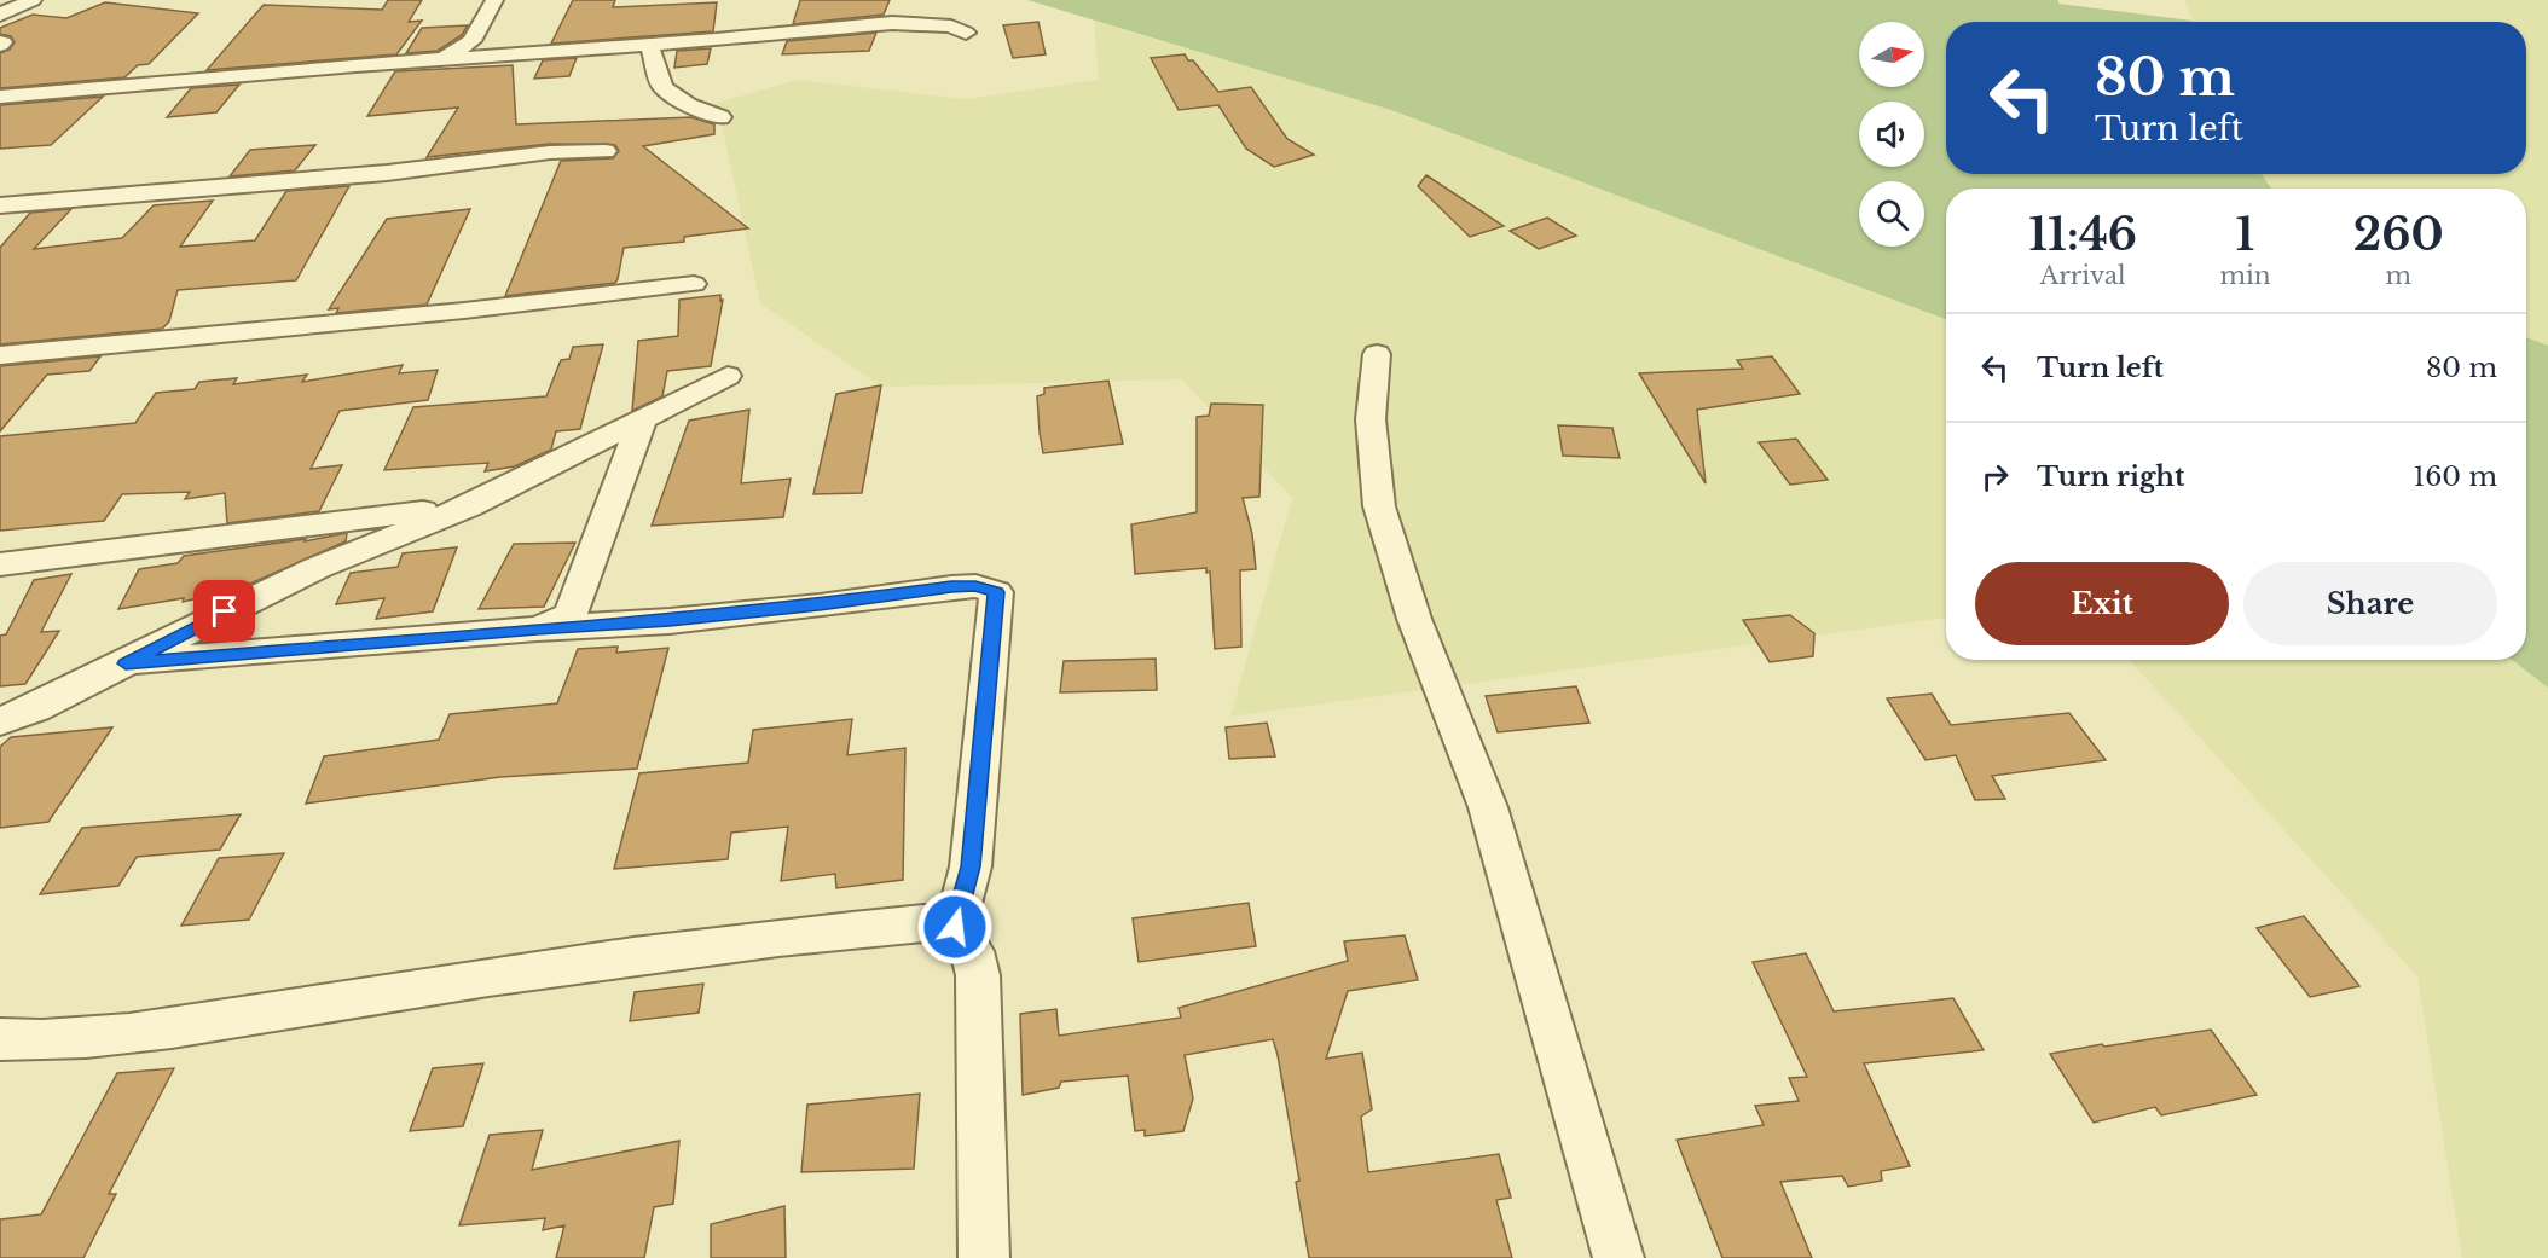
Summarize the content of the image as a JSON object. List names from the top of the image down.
{
  "north": "right",
  "page": {
    "turn": ["80 m", "Turn left"],
    "eta": [
      "11:46",
      "Arrival",
      "1",
      "min",
      "260",
      "m"
    ],
    "list": [
      {
        "name": "Turn left",
        "value": "80 m"
      },
      {
        "name": "Turn right",
        "value": "160 m"
      }
    ],
    "buttons": ["Exit", "Share"]
  }
}
